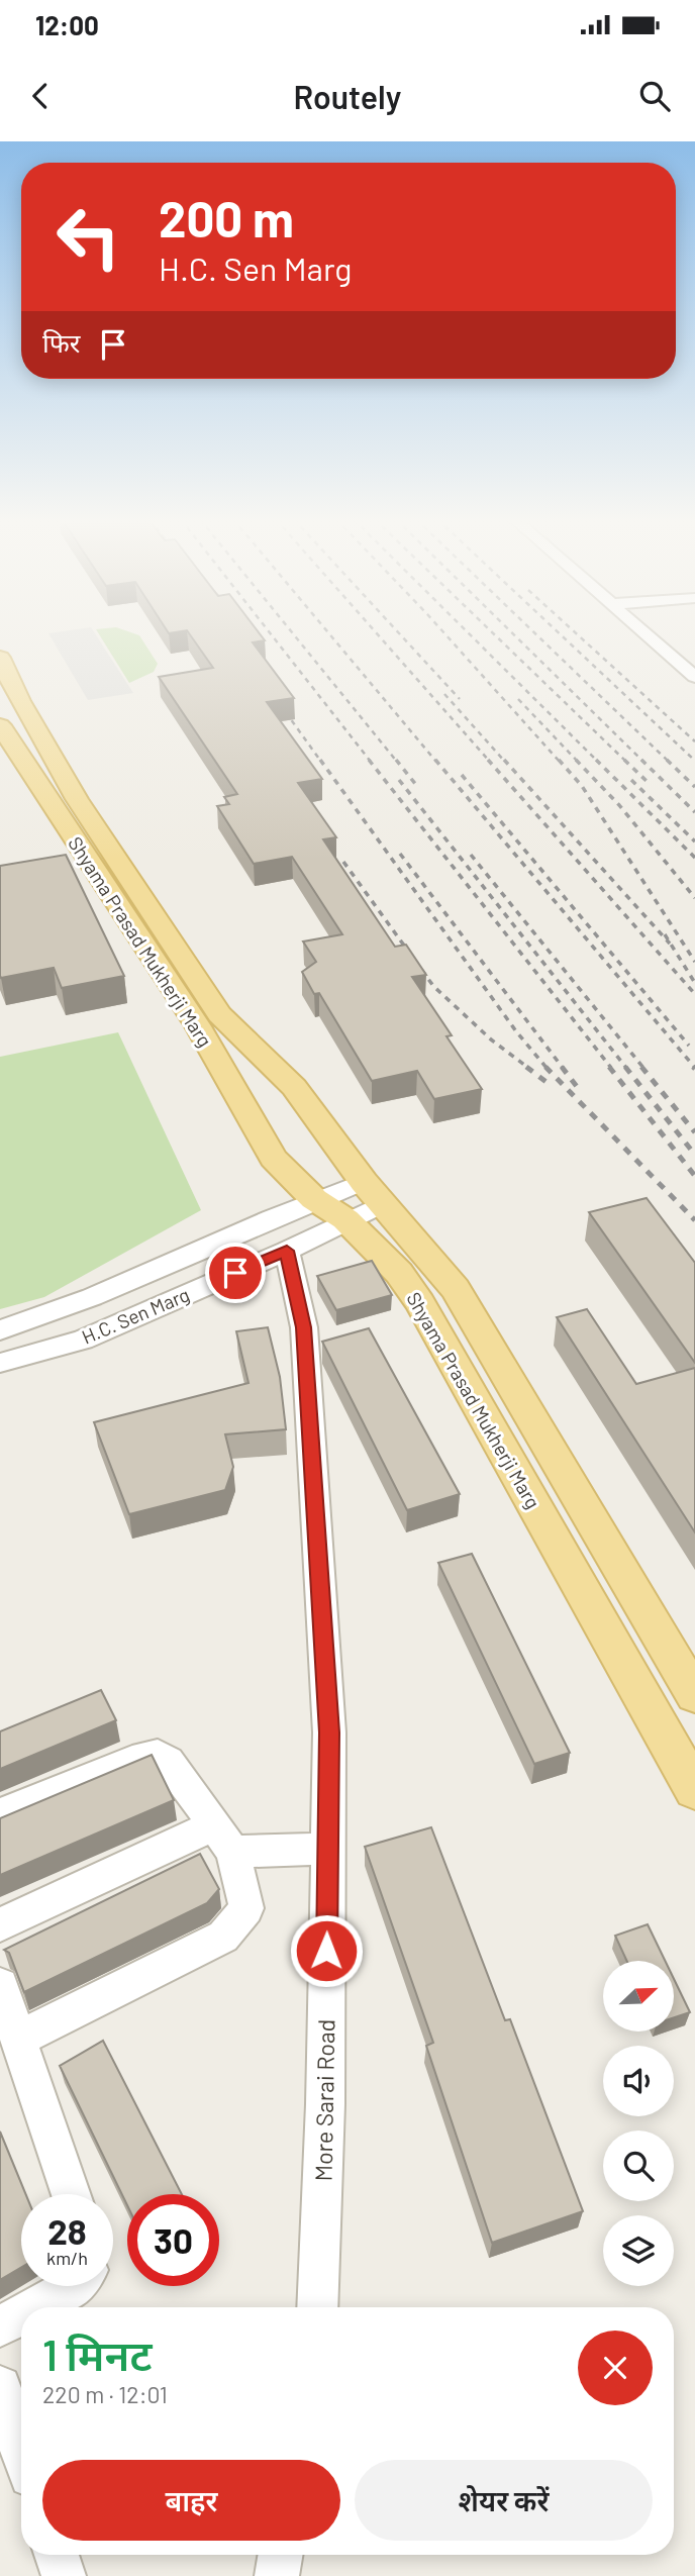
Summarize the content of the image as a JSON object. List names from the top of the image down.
{
  "streets": {
    "main road": ["Shyama Prasad Mukherji Marg"],
    "street": ["H.C. Sen Marg", "More Sarai Road"]
  },
  "crossings": [
    ["Shyama Prasad Mukherji Marg", "H.C. Sen Marg"],
    ["H.C. Sen Marg", "More Sarai Road"]
  ],
  "north": "top right",
  "page": {
    "status": "12:00",
    "header": "Routely",
    "turn": ["200 m", "H.C. Sen Marg"],
    "then": "फिर",
    "speed": "28 km/h",
    "limit": "30",
    "heading": ["1 मिनट", "220 m · 12:01"],
    "buttons": ["बाहर", "शेयर करें"]
  }
}
